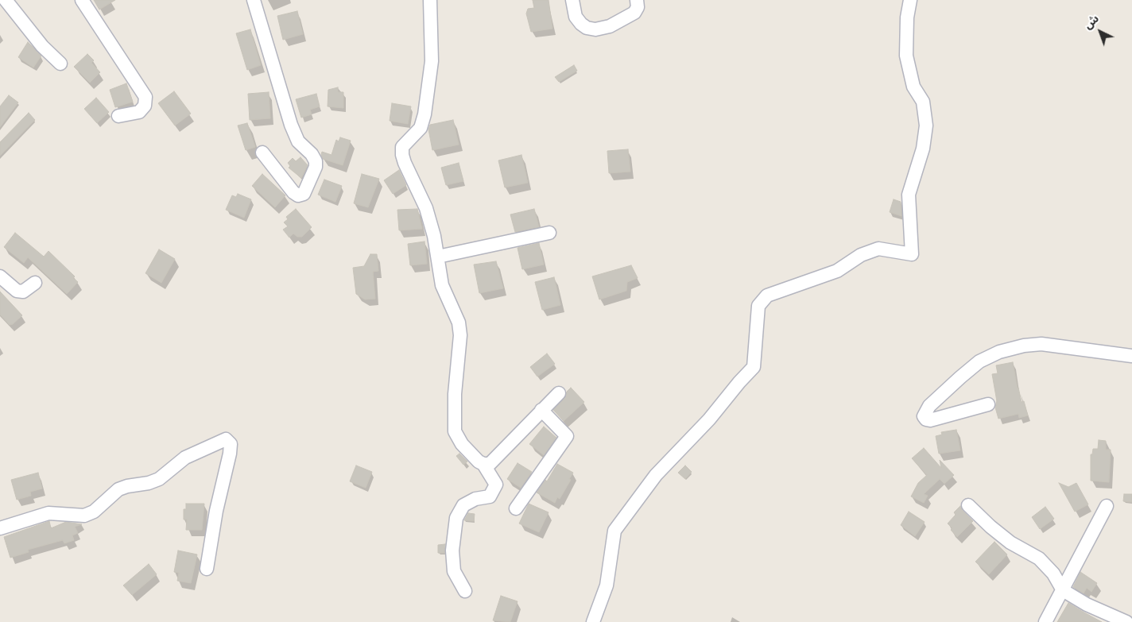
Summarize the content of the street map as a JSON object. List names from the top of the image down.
{
  "north": "top left"
}
